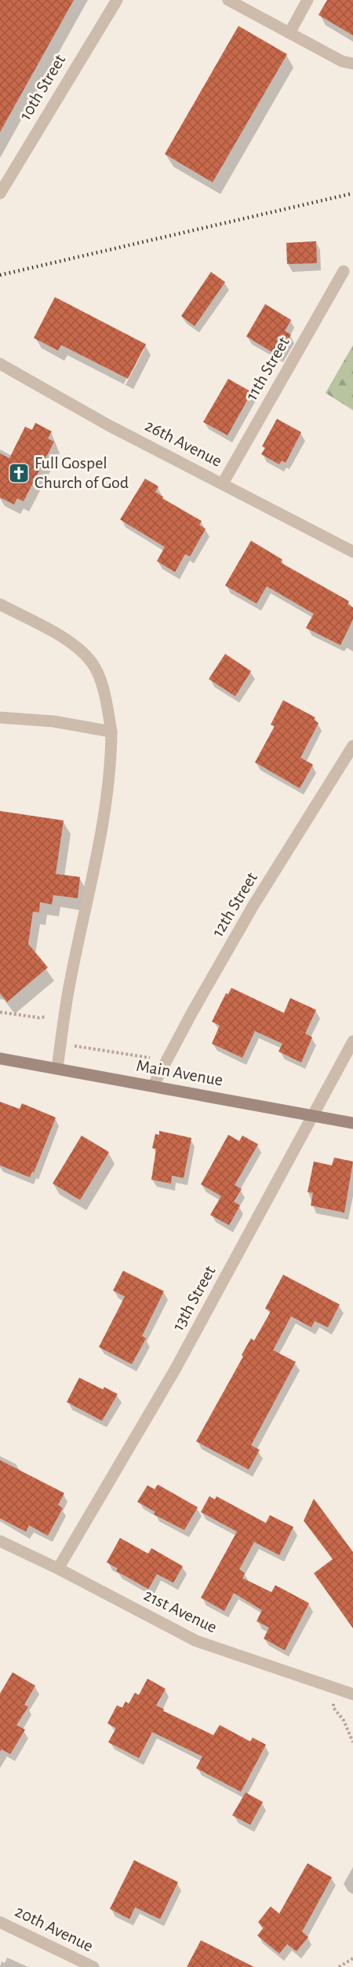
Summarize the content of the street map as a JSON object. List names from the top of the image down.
{
  "streets": {
    "main road": ["Main Avenue"],
    "street": [
      "10th Street",
      "11th Street",
      "26th Avenue",
      "12th Street",
      "13th Street",
      "21st Avenue",
      "20th Avenue"
    ]
  },
  "crossings": [
    ["11th Street", "26th Avenue"],
    ["12th Street", "Main Avenue"],
    ["Main Avenue", "13th Street"],
    ["13th Street", "21st Avenue"]
  ],
  "places": {
    "church": ["Full Gospel Church of God"]
  }
}
